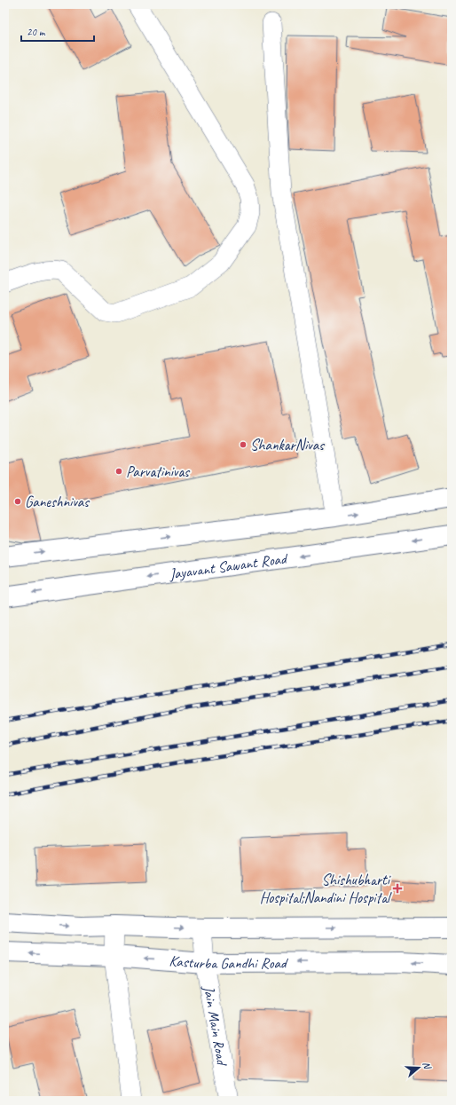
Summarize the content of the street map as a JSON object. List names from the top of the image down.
{
  "streets": {
    "main road": ["Jayavant Sawant Road", "Kasturba Gandhi Road"],
    "street": ["Jain Main Road"]
  },
  "crossings": [
    ["Kasturba Gandhi Road", "Jain Main Road"]
  ],
  "places": {
    "other": ["ShankarNivas", "Parvatinivas", "Ganeshnivas"],
    "health": ["Shishubharti Hospital;Nandini Hospital"]
  },
  "scale_bar": "20 m",
  "north": "right"
}
